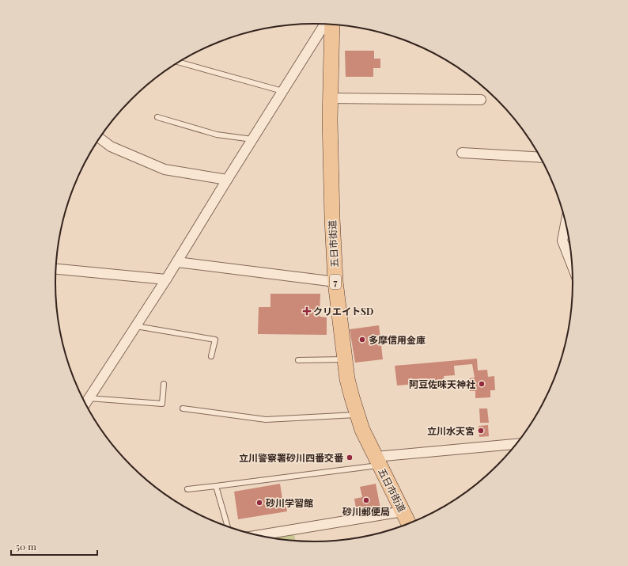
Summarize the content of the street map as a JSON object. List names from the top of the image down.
{
  "streets": {
    "main road": ["五日市街道", "7"]
  },
  "places": {
    "health": ["クリエイトSD"],
    "other": [
      "多摩信用金庫",
      "阿豆佐味天神社",
      "立川水天宮",
      "立川警察署砂川四番交番",
      "砂川郵便局",
      "砂川学習館"
    ]
  },
  "scale_bar": "50 m"
}
